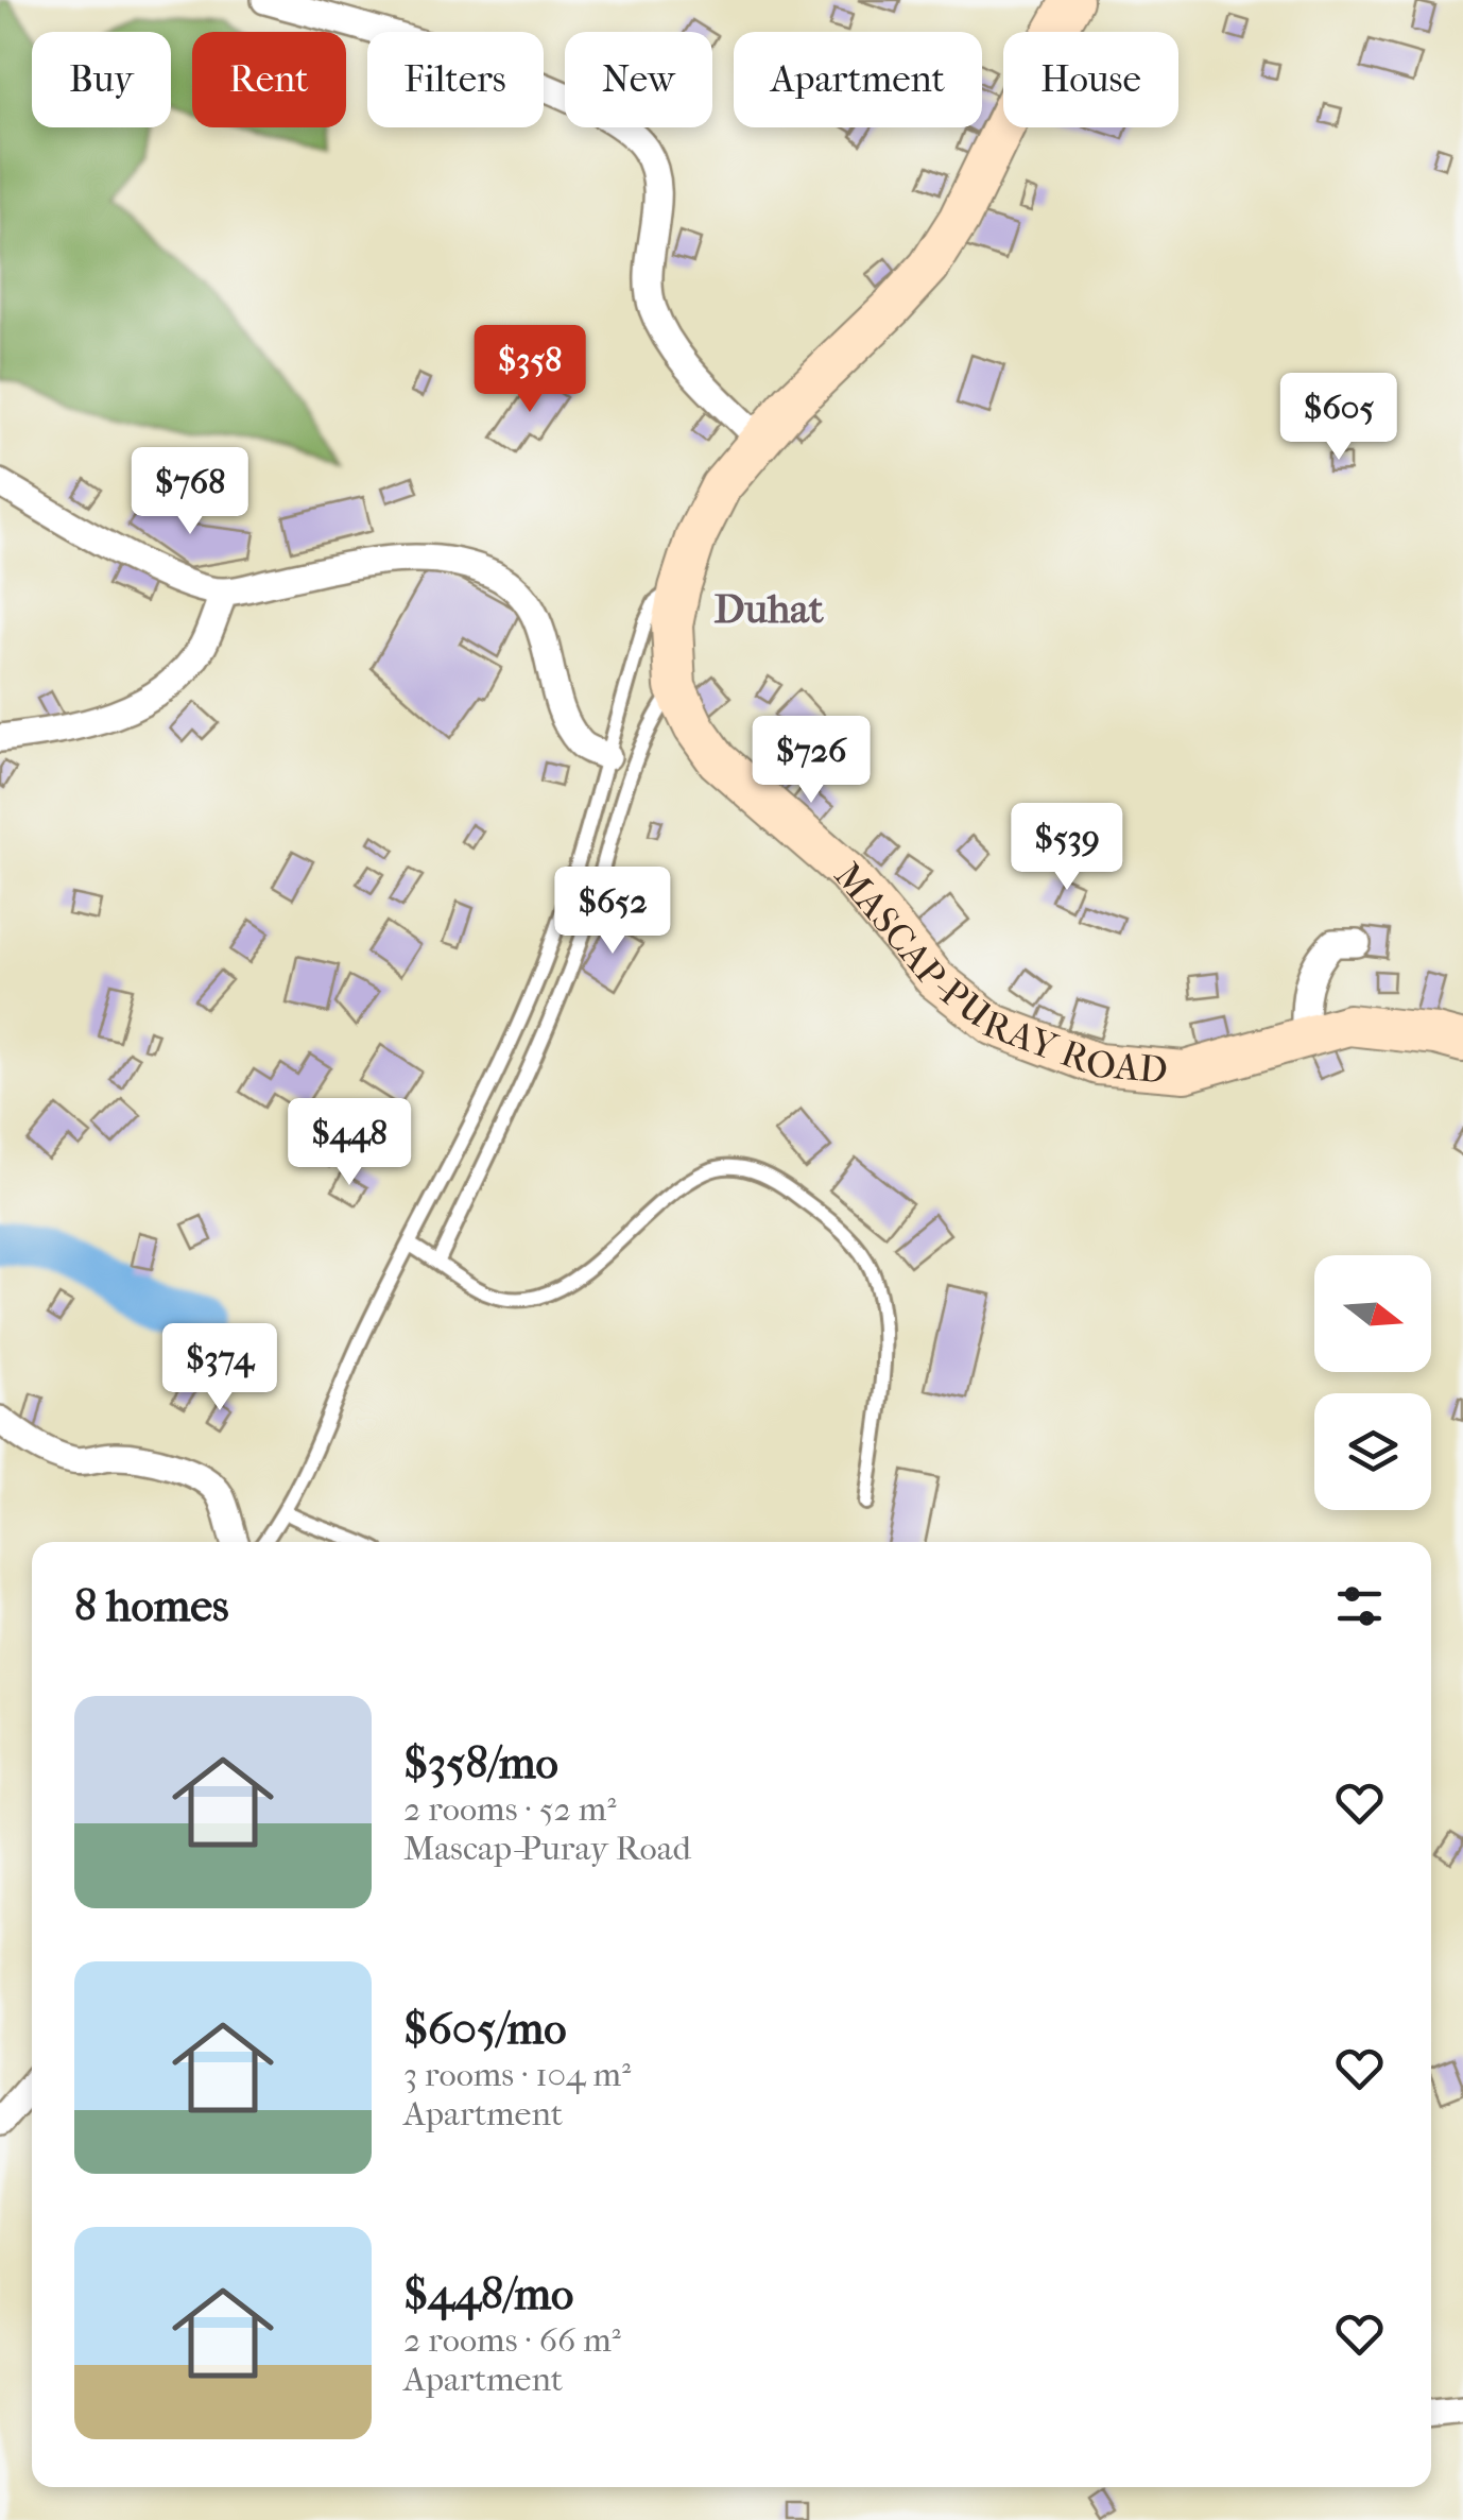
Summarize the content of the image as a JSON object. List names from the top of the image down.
{
  "streets": {
    "street": ["MASCAP-PURAY ROAD"]
  },
  "districts": ["Duhat"],
  "north": "right",
  "page": {
    "chip": [
      "Buy",
      "Rent",
      "Filters",
      "New",
      "Apartment",
      "House"
    ],
    "price": [
      "$358",
      "$605",
      "$768",
      "$726",
      "$539",
      "$652",
      "$448",
      "$374"
    ],
    "heading": "8 homes",
    "list": [
      {
        "name": "$358/mo",
        "note": "2 rooms · 52 m² · Mascap-Puray Road"
      },
      {
        "name": "$605/mo",
        "note": "3 rooms · 104 m² · Apartment"
      },
      {
        "name": "$448/mo",
        "note": "2 rooms · 66 m² · Apartment"
      }
    ]
  }
}
